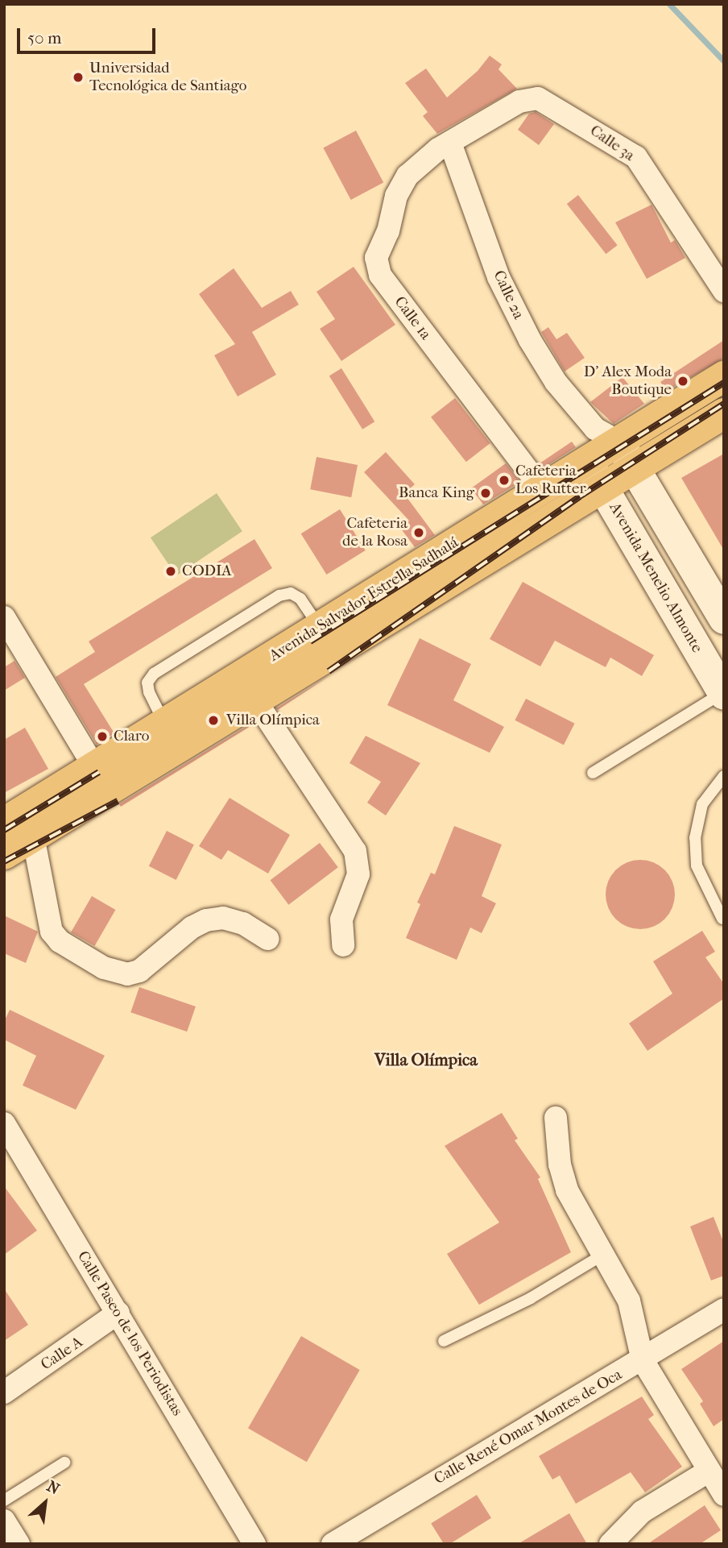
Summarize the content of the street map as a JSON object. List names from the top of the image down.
{
  "streets": {
    "main road": ["Avenida Salvador Estrella Sadhalá"],
    "street": [
      "Calle 3a",
      "Calle 2a",
      "Calle 1a",
      "Avenida Menelio Almonte",
      "Calle Paseo de los Periodistas",
      "Calle A",
      "Calle René Omar Montes de Oca"
    ]
  },
  "crossings": [
    ["Calle 3a", "Calle 2a"],
    ["Calle 3a", "Calle 1a"],
    ["Calle 2a", "Calle 1a"],
    ["Calle 2a", "Avenida Salvador Estrella Sadhalá"],
    ["Calle 1a", "Avenida Salvador Estrella Sadhalá"],
    ["Avenida Menelio Almonte", "Avenida Salvador Estrella Sadhalá"],
    ["Calle Paseo de los Periodistas", "Calle A"]
  ],
  "districts": ["Villa Olímpica"],
  "places": [
    "Universidad Tecnológica de Santiago",
    "D' Alex Moda Boutique",
    "Cafeteria Los Rutter",
    "Banca King",
    "Cafeteria de la Rosa",
    "CODIA",
    "Villa Olímpica",
    "Claro"
  ],
  "scale_bar": "50 m",
  "north": "top right"
}
